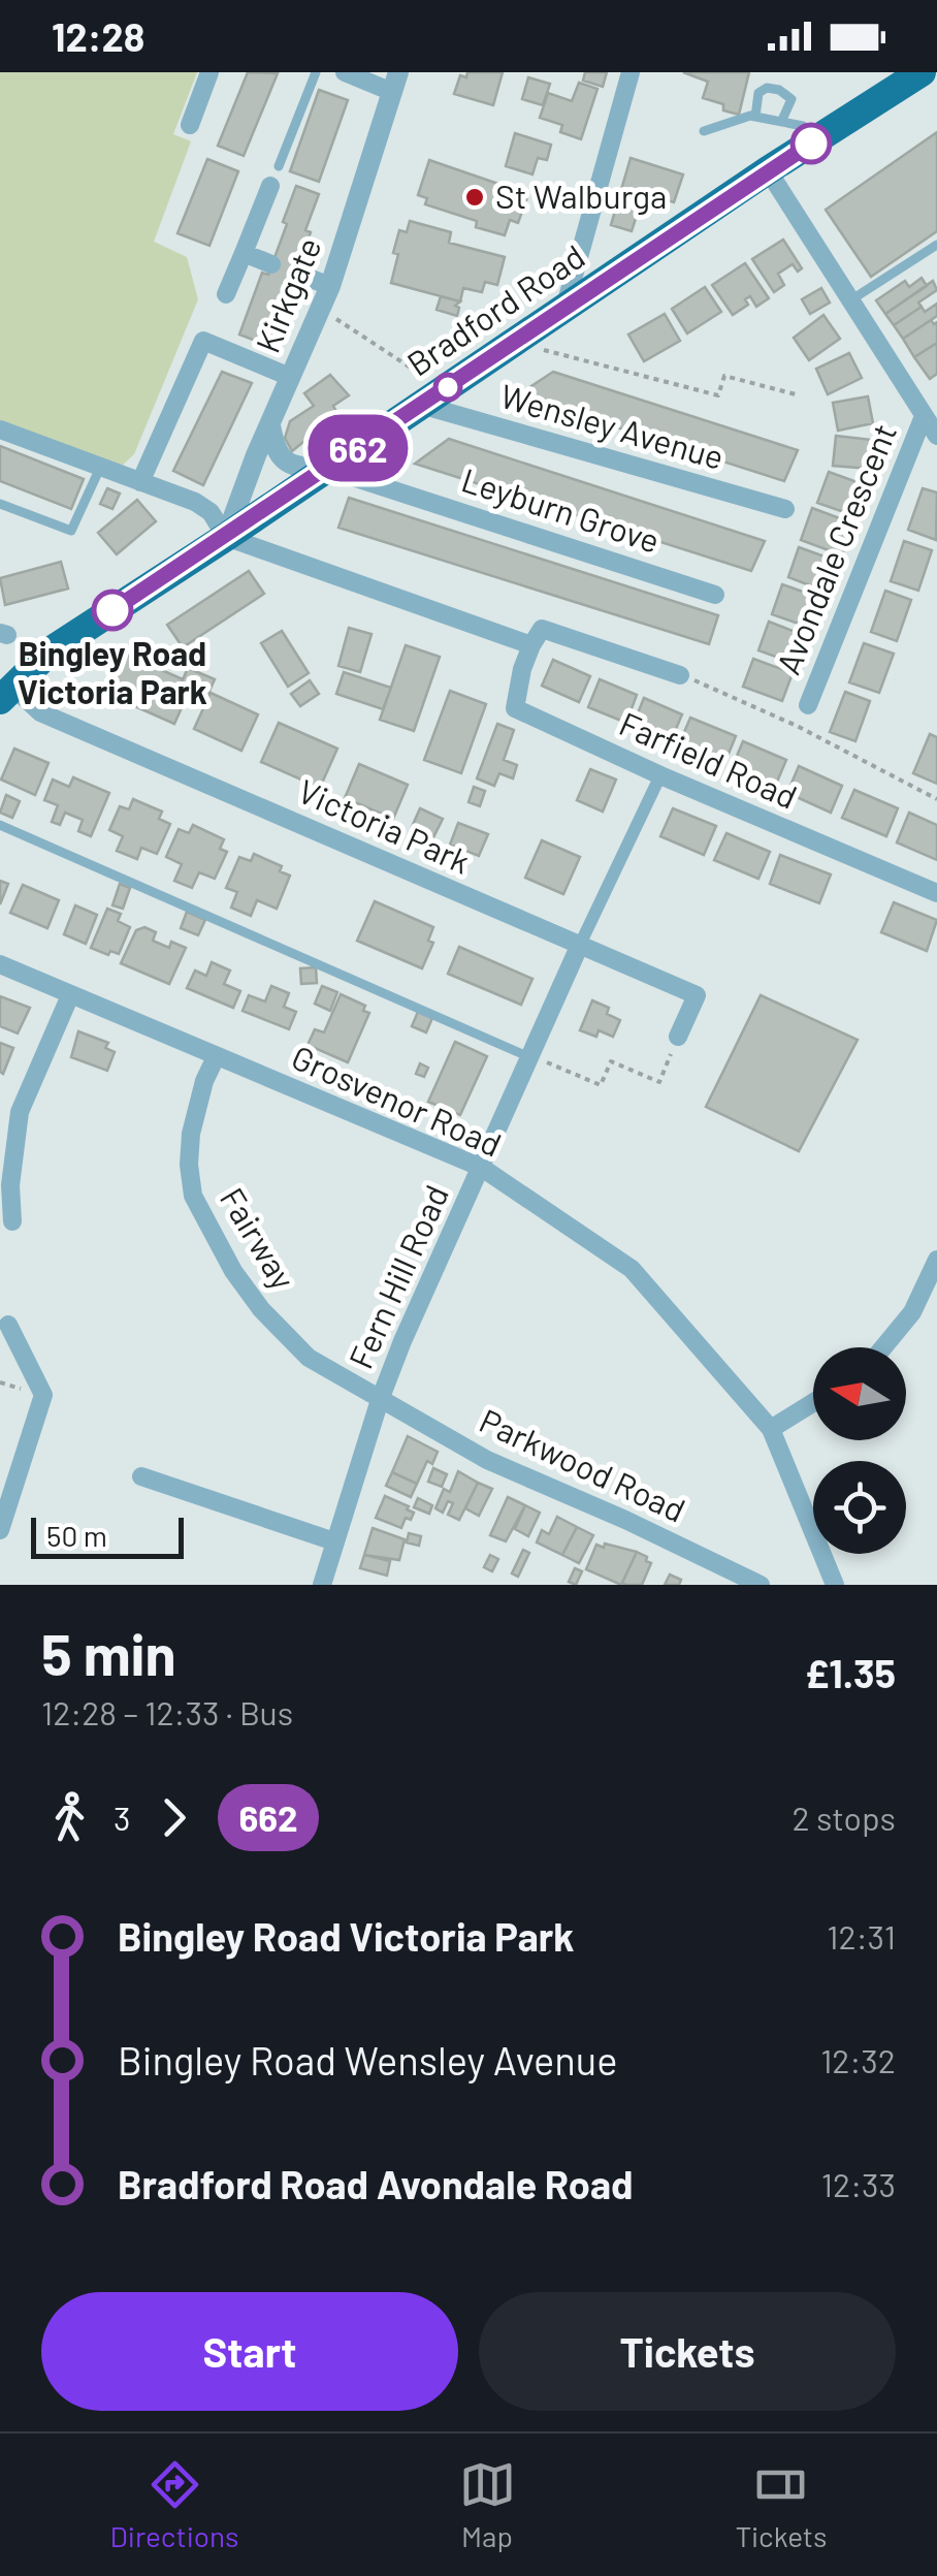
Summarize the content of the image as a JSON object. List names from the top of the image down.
{
  "streets": {
    "highway": ["Bradford Road"],
    "street": [
      "Kirkgate",
      "Wensley Avenue",
      "Leyburn Grove",
      "Avondale Crescent",
      "Farfield Road",
      "Victoria Park",
      "Grosvenor Road",
      "Fairway",
      "Fern Hill Road",
      "Parkwood Road"
    ]
  },
  "crossings": [
    ["Kirkgate", "Bradford Road"],
    ["Kirkgate", "Farfield Road"],
    ["Bradford Road", "Wensley Avenue"],
    ["Bradford Road", "Leyburn Grove"],
    ["Bradford Road", "Farfield Road"],
    ["Bradford Road", "Victoria Park"],
    ["Victoria Park", "Fern Hill Road"],
    ["Grosvenor Road", "Fairway"],
    ["Grosvenor Road", "Fern Hill Road"],
    ["Fairway", "Fern Hill Road"],
    ["Fairway", "Parkwood Road"],
    ["Fern Hill Road", "Parkwood Road"]
  ],
  "places": ["St Walburga", "Bingley Road Victoria Park"],
  "lines": ["bus line 662"],
  "scale_bar": "50 m",
  "north": "left",
  "page": {
    "status": "12:28",
    "on_map": "662",
    "scale": "50 m",
    "heading": ["5 min", "12:28 – 12:33 · Bus", "£1.35"],
    "legs": ["3", "662", "2 stops"],
    "list": [
      {
        "name": "Bingley Road Victoria Park",
        "value": "12:31"
      },
      {
        "name": "Bingley Road Wensley Avenue",
        "value": "12:32"
      },
      {
        "name": "Bradford Road Avondale Road",
        "value": "12:33"
      }
    ],
    "buttons": ["Start", "Tickets"],
    "tabs": ["Directions", "Map", "Tickets"]
  }
}
